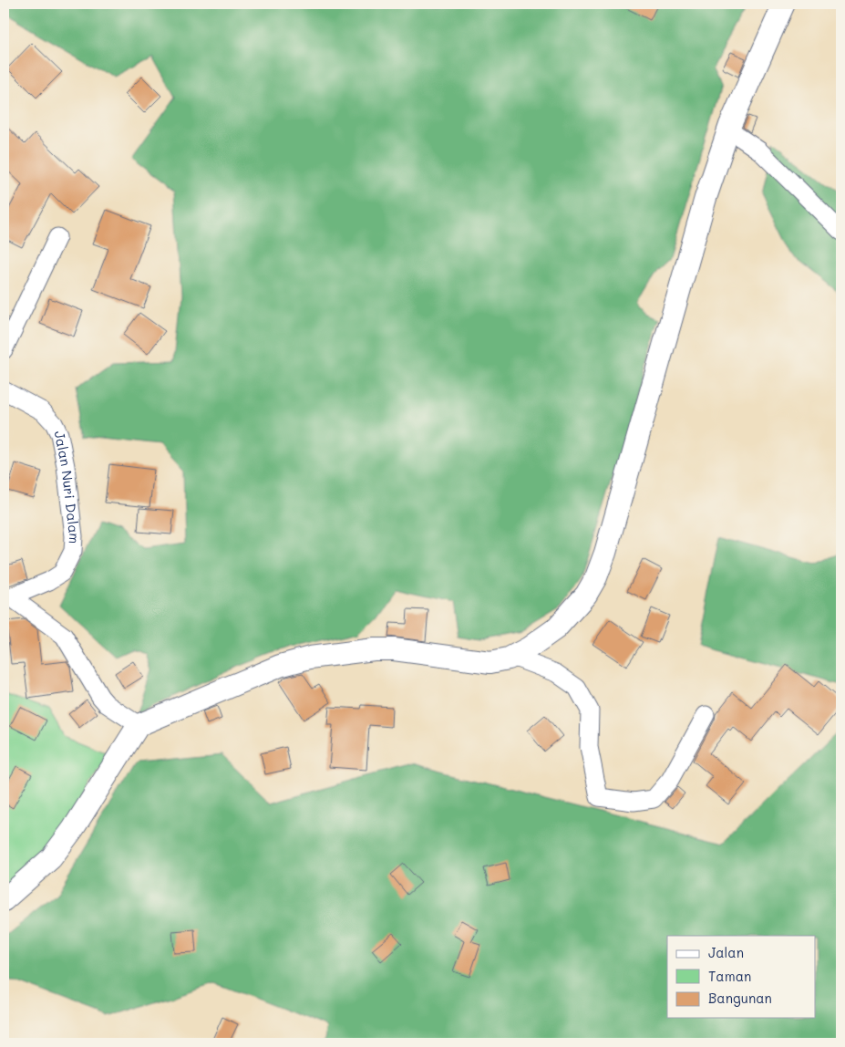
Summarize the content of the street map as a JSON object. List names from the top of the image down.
{
  "streets": {
    "street": ["Jalan Nuri Dalam"]
  },
  "legend": ["Jalan", "Taman", "Bangunan"]
}
